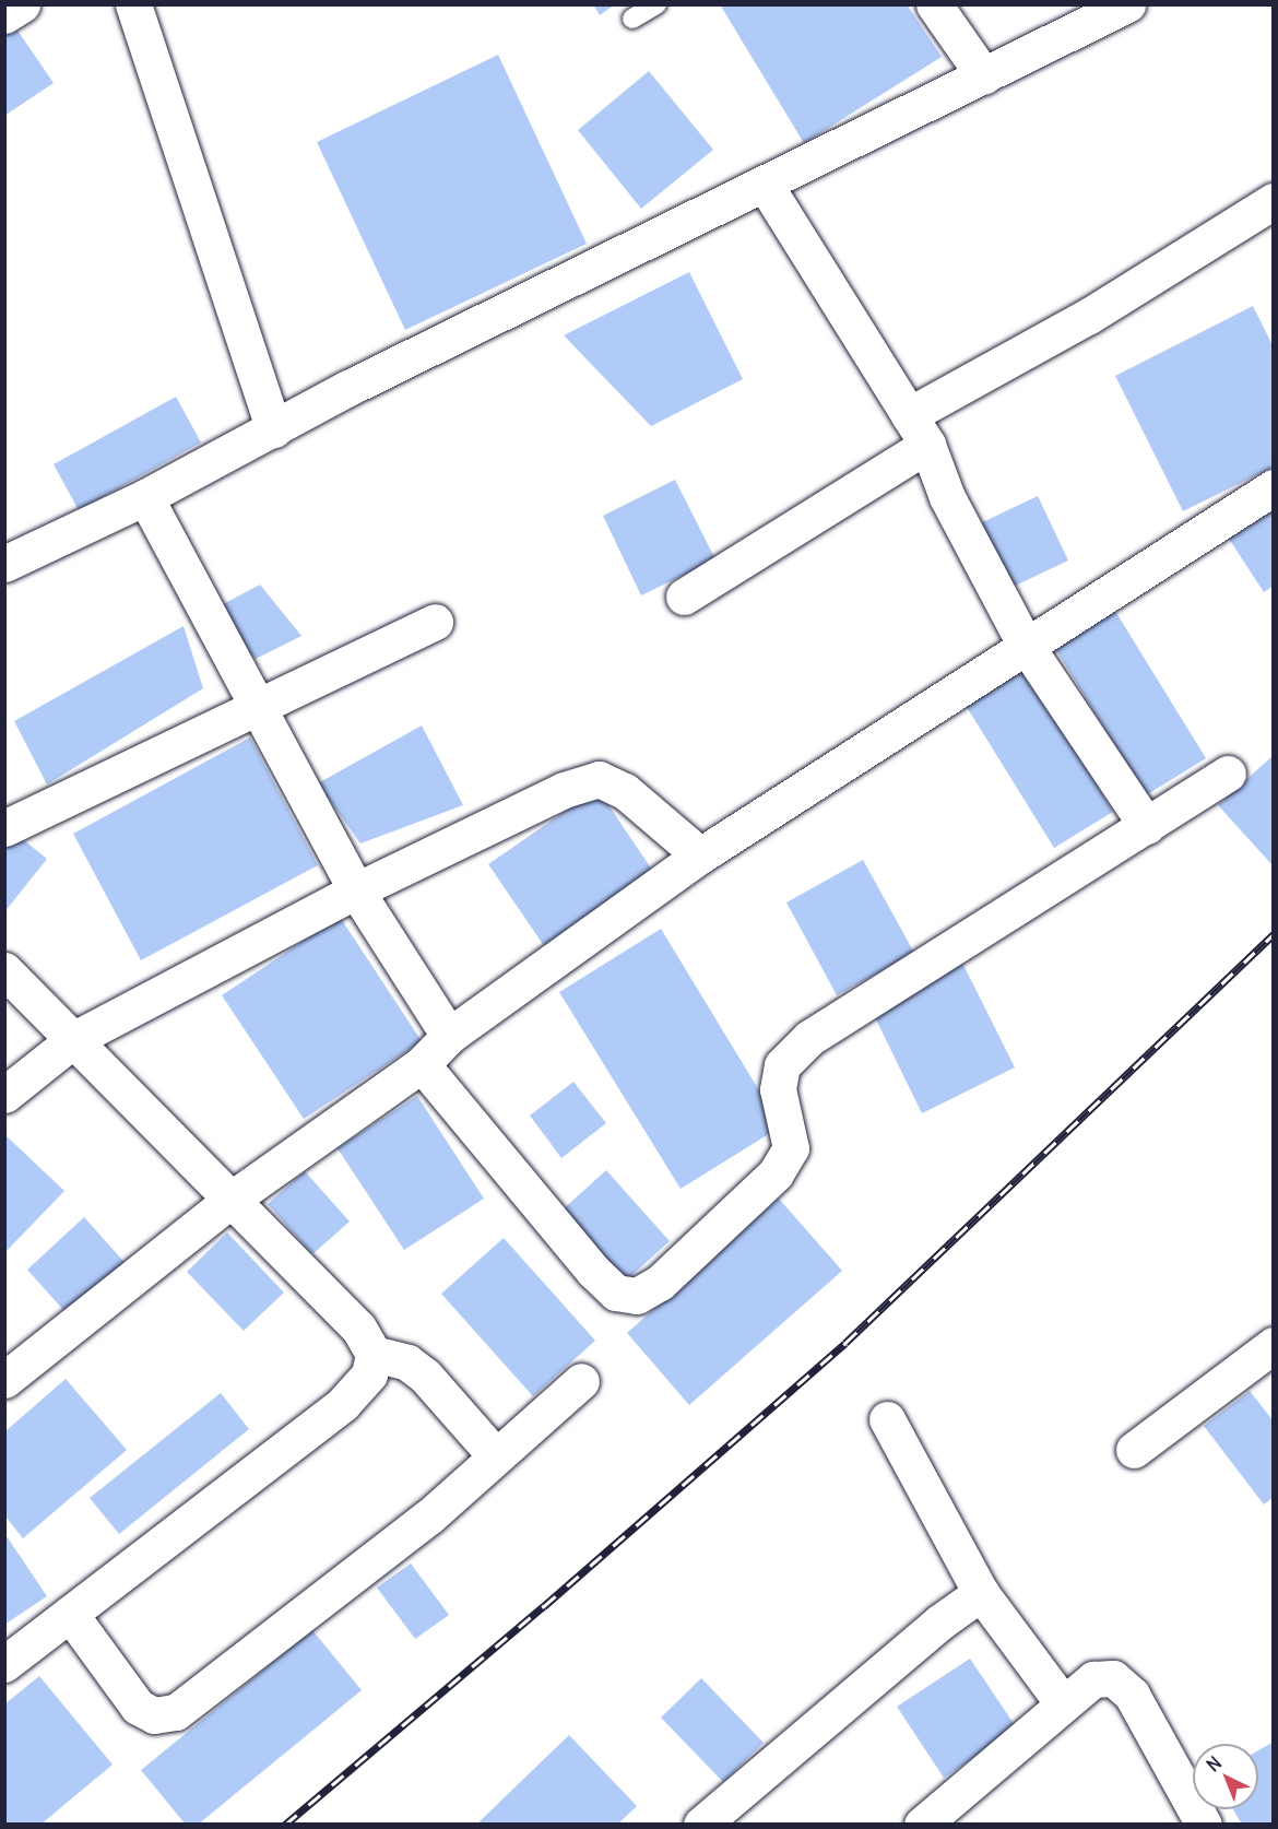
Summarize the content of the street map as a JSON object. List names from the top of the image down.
{
  "north": "top left"
}
